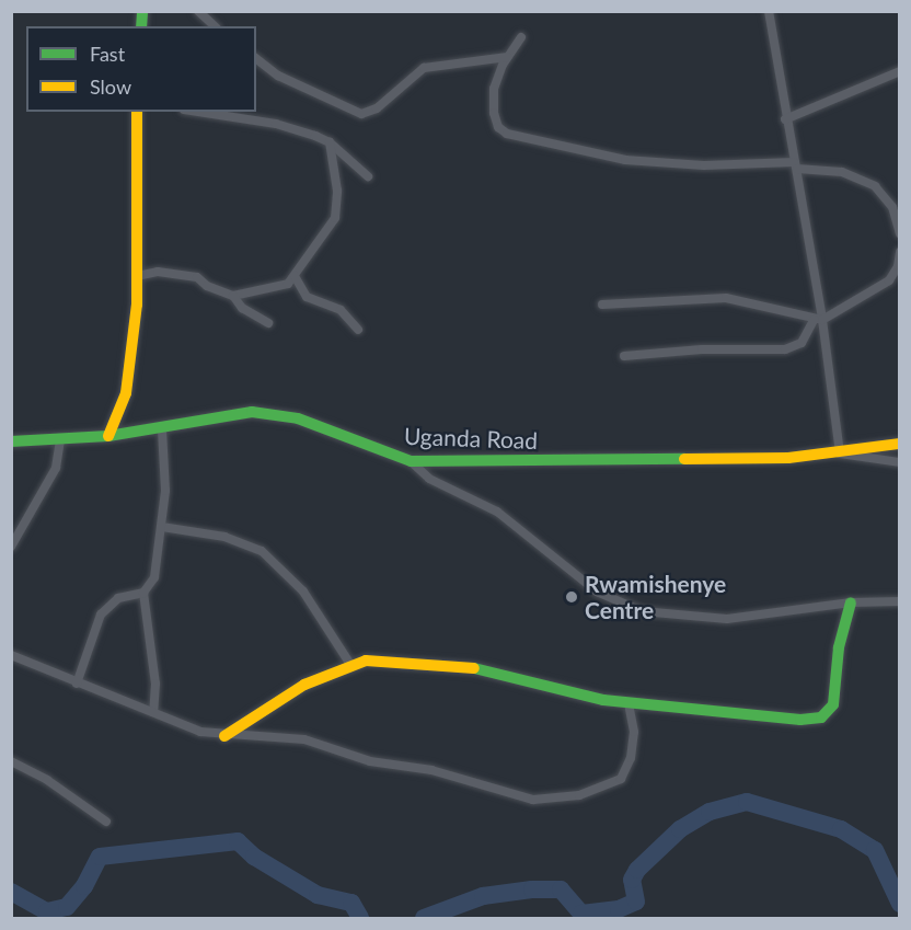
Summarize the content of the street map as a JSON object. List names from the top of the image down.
{
  "streets": {
    "street": ["Uganda Road"]
  },
  "places": ["Rwamishenye Centre"],
  "legend": ["Fast", "Slow"]
}
